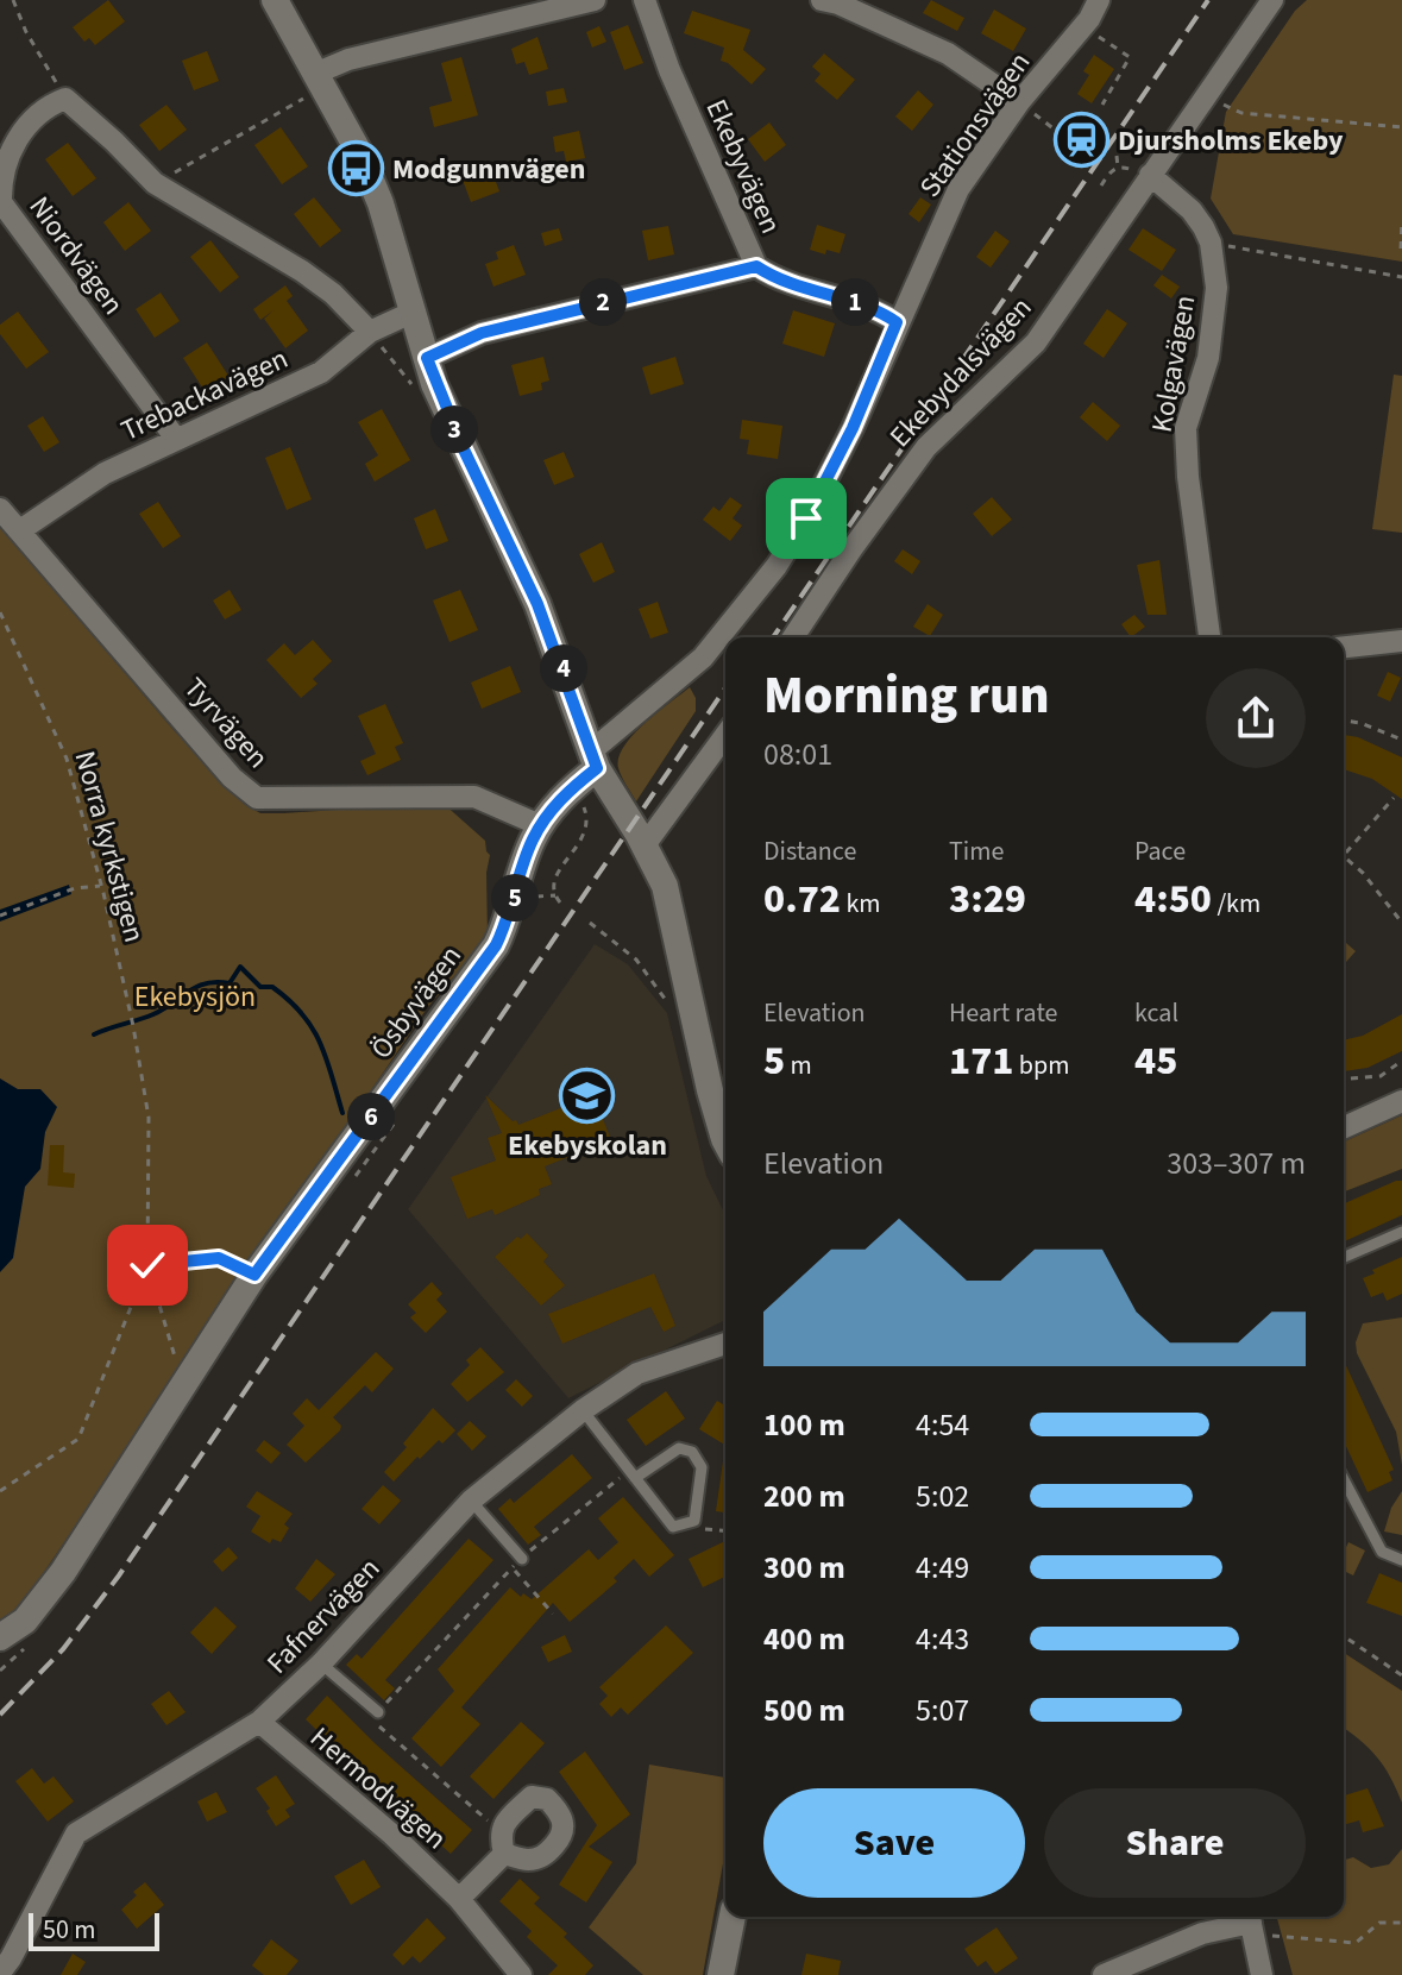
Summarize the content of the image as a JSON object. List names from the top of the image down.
{
  "streets": {
    "street": [
      "Stationsvägen",
      "Ekebyvägen",
      "Niordvägen",
      "Kolgavägen",
      "Ekebydalsvägen",
      "Trebackavägen",
      "Tyrvägen",
      "Ösbyvägen",
      "Fafnervägen",
      "Hermodvägen"
    ],
    "path": ["Norra kyrkstigen"]
  },
  "crossings": [
    ["Stationsvägen", "Ekebyvägen"],
    ["Stationsvägen", "Ösbyvägen"],
    ["Niordvägen", "Trebackavägen"],
    ["Kolgavägen", "Ekebydalsvägen"],
    ["Trebackavägen", "Tyrvägen"],
    ["Tyrvägen", "Ösbyvägen"],
    ["Fafnervägen", "Hermodvägen"]
  ],
  "parks": ["Ekebysjön"],
  "places": {
    "station": ["Djursholms Ekeby"],
    "bus stop": ["Modgunnvägen"],
    "school or university": ["Ekebyskolan"]
  },
  "scale_bar": "50 m",
  "page": {
    "pins": [
      "1",
      "2",
      "3",
      "4",
      "5",
      "6"
    ],
    "heading": ["Morning run", "08:01"],
    "stats": [
      ["Distance", "0.72 km"],
      ["Time", "3:29"],
      ["Pace", "4:50 /km"],
      ["Elevation", "5 m"],
      ["Heart rate", "171 bpm"],
      ["kcal", "45"]
    ],
    "chart": ["Elevation", "303–307 m"],
    "list": [
      {
        "name": "100 m",
        "note": "4:54"
      },
      {
        "name": "200 m",
        "note": "5:02"
      },
      {
        "name": "300 m",
        "note": "4:49"
      },
      {
        "name": "400 m",
        "note": "4:43"
      },
      {
        "name": "500 m",
        "note": "5:07"
      }
    ],
    "buttons": ["Save", "Share"],
    "scale": "50 m"
  }
}
